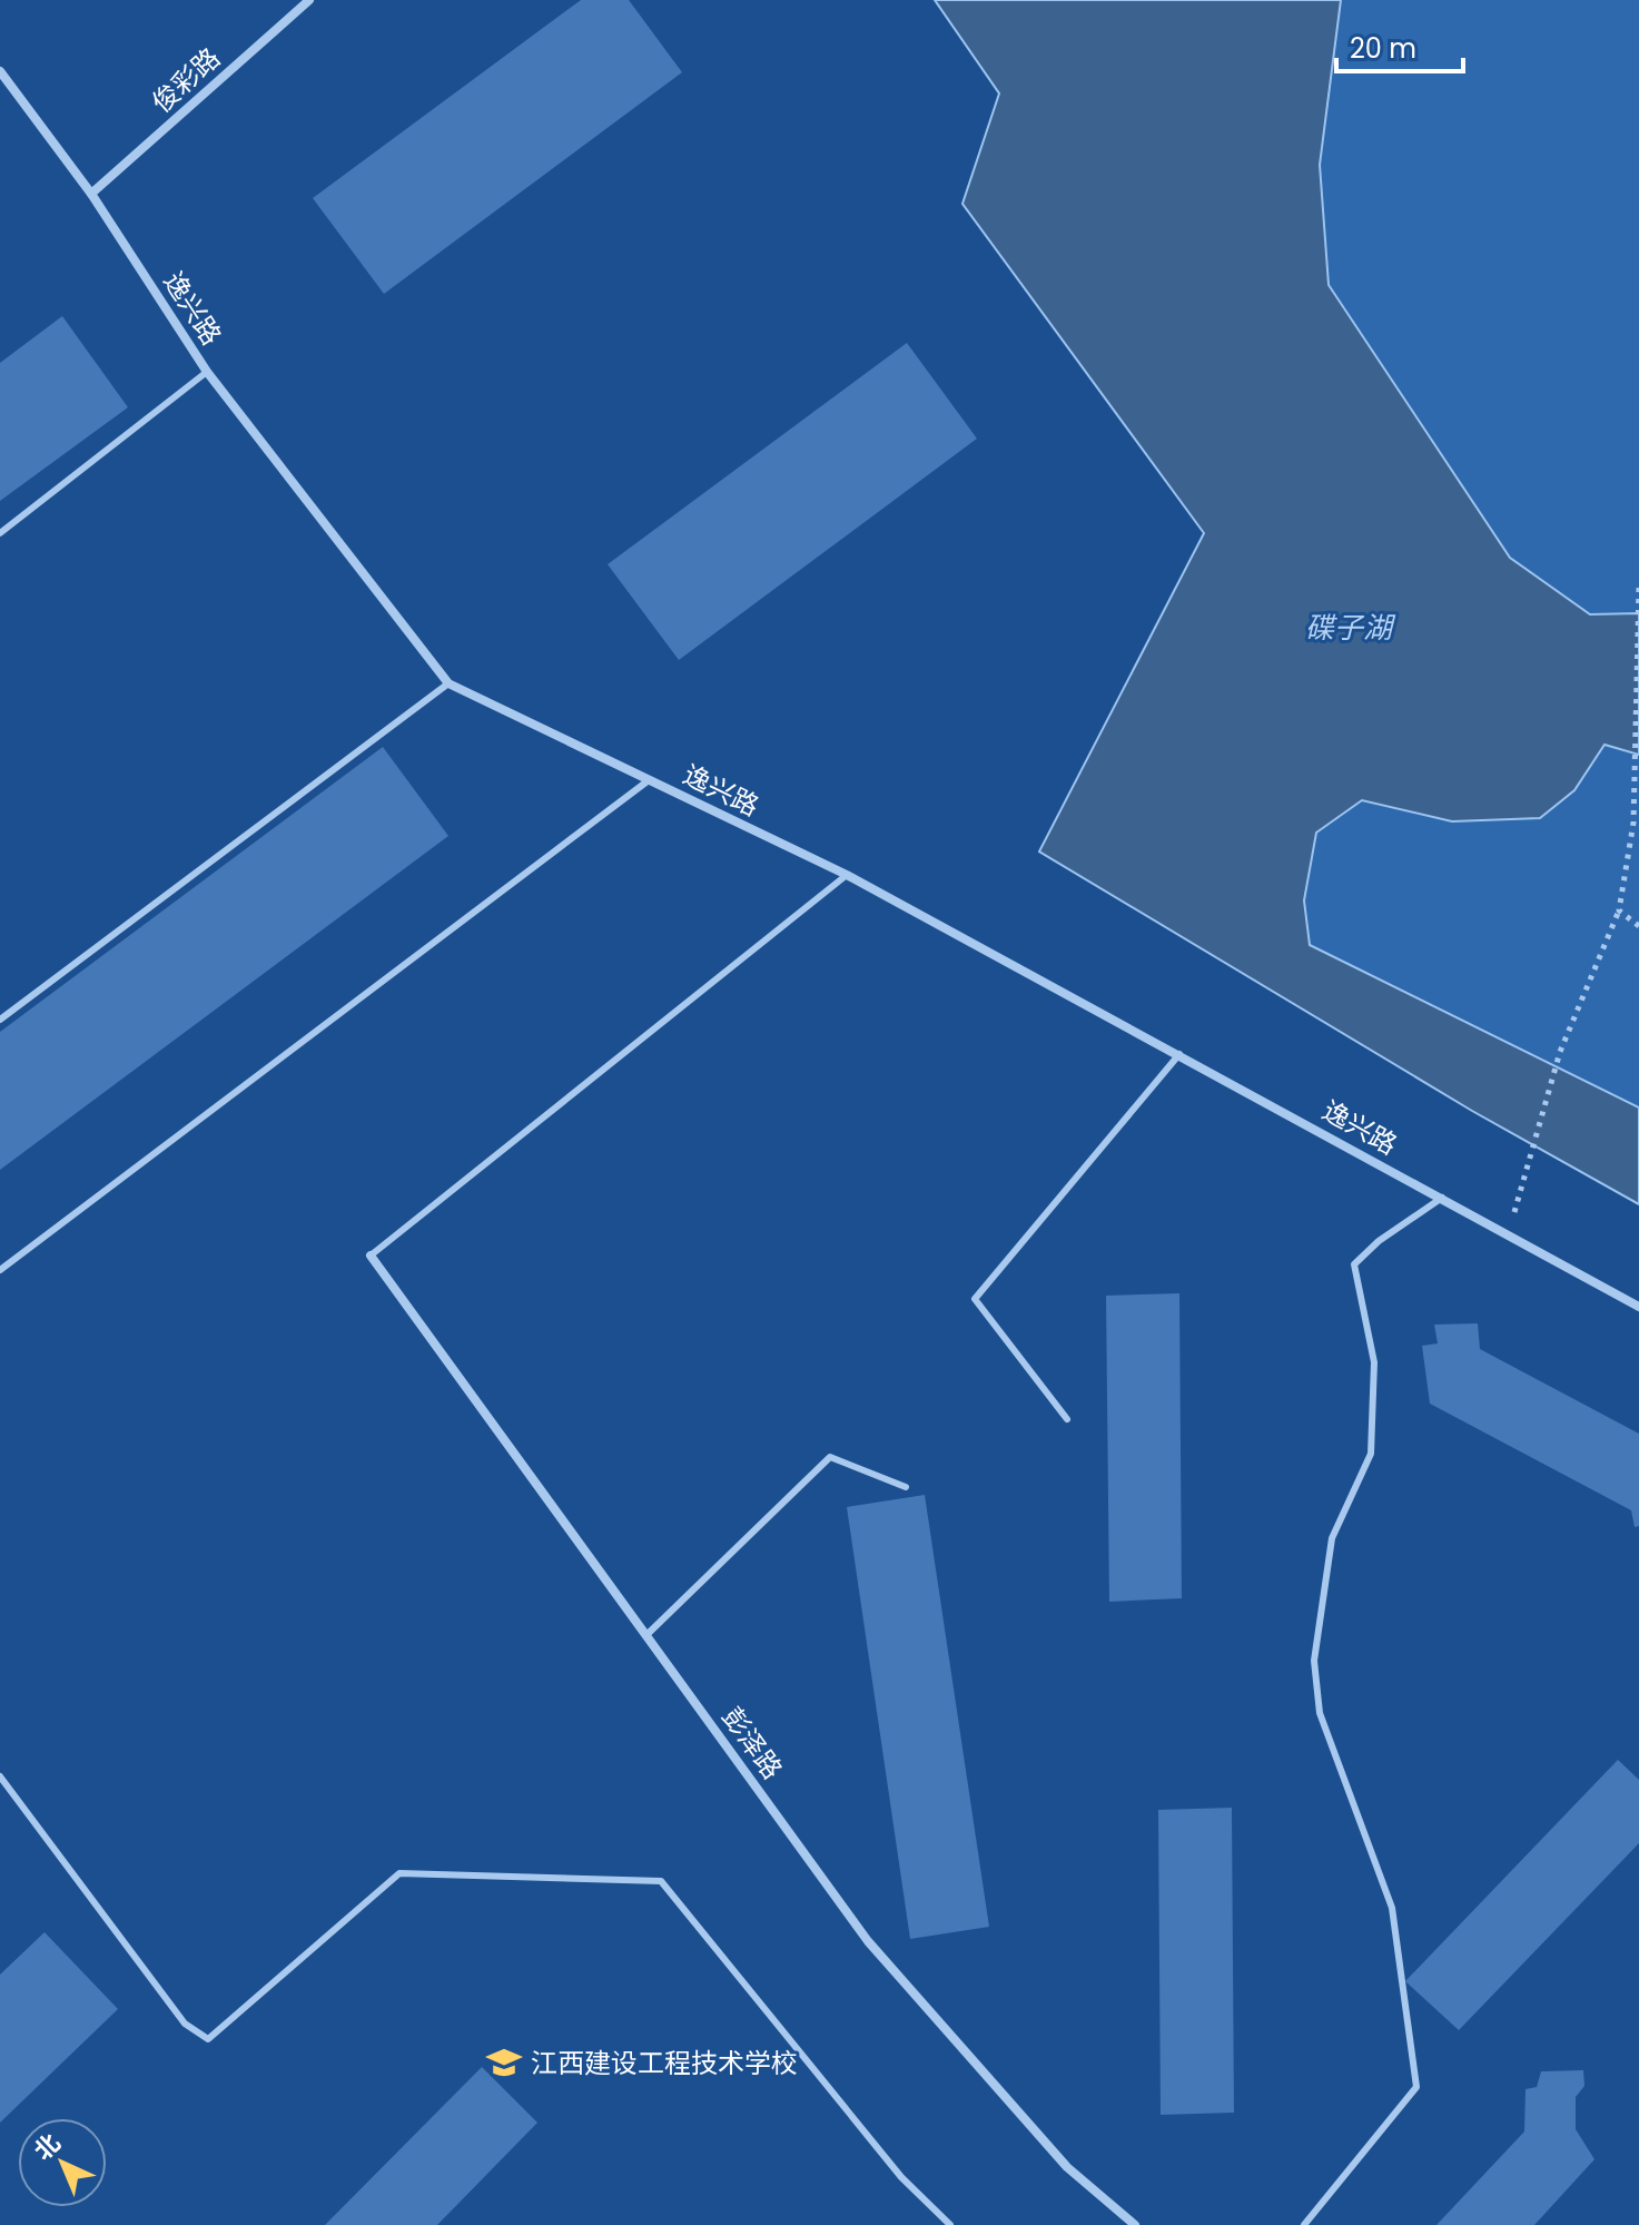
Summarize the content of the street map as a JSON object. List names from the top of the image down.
{
  "streets": {
    "street": ["俊彩路", "逸兴路", "彭泽路"]
  },
  "crossings": [
    ["俊彩路", "逸兴路"]
  ],
  "water": ["碟子湖"],
  "places": {
    "school or university": ["江西建设工程技术学校"]
  },
  "scale_bar": "20 m",
  "north": "top left"
}
